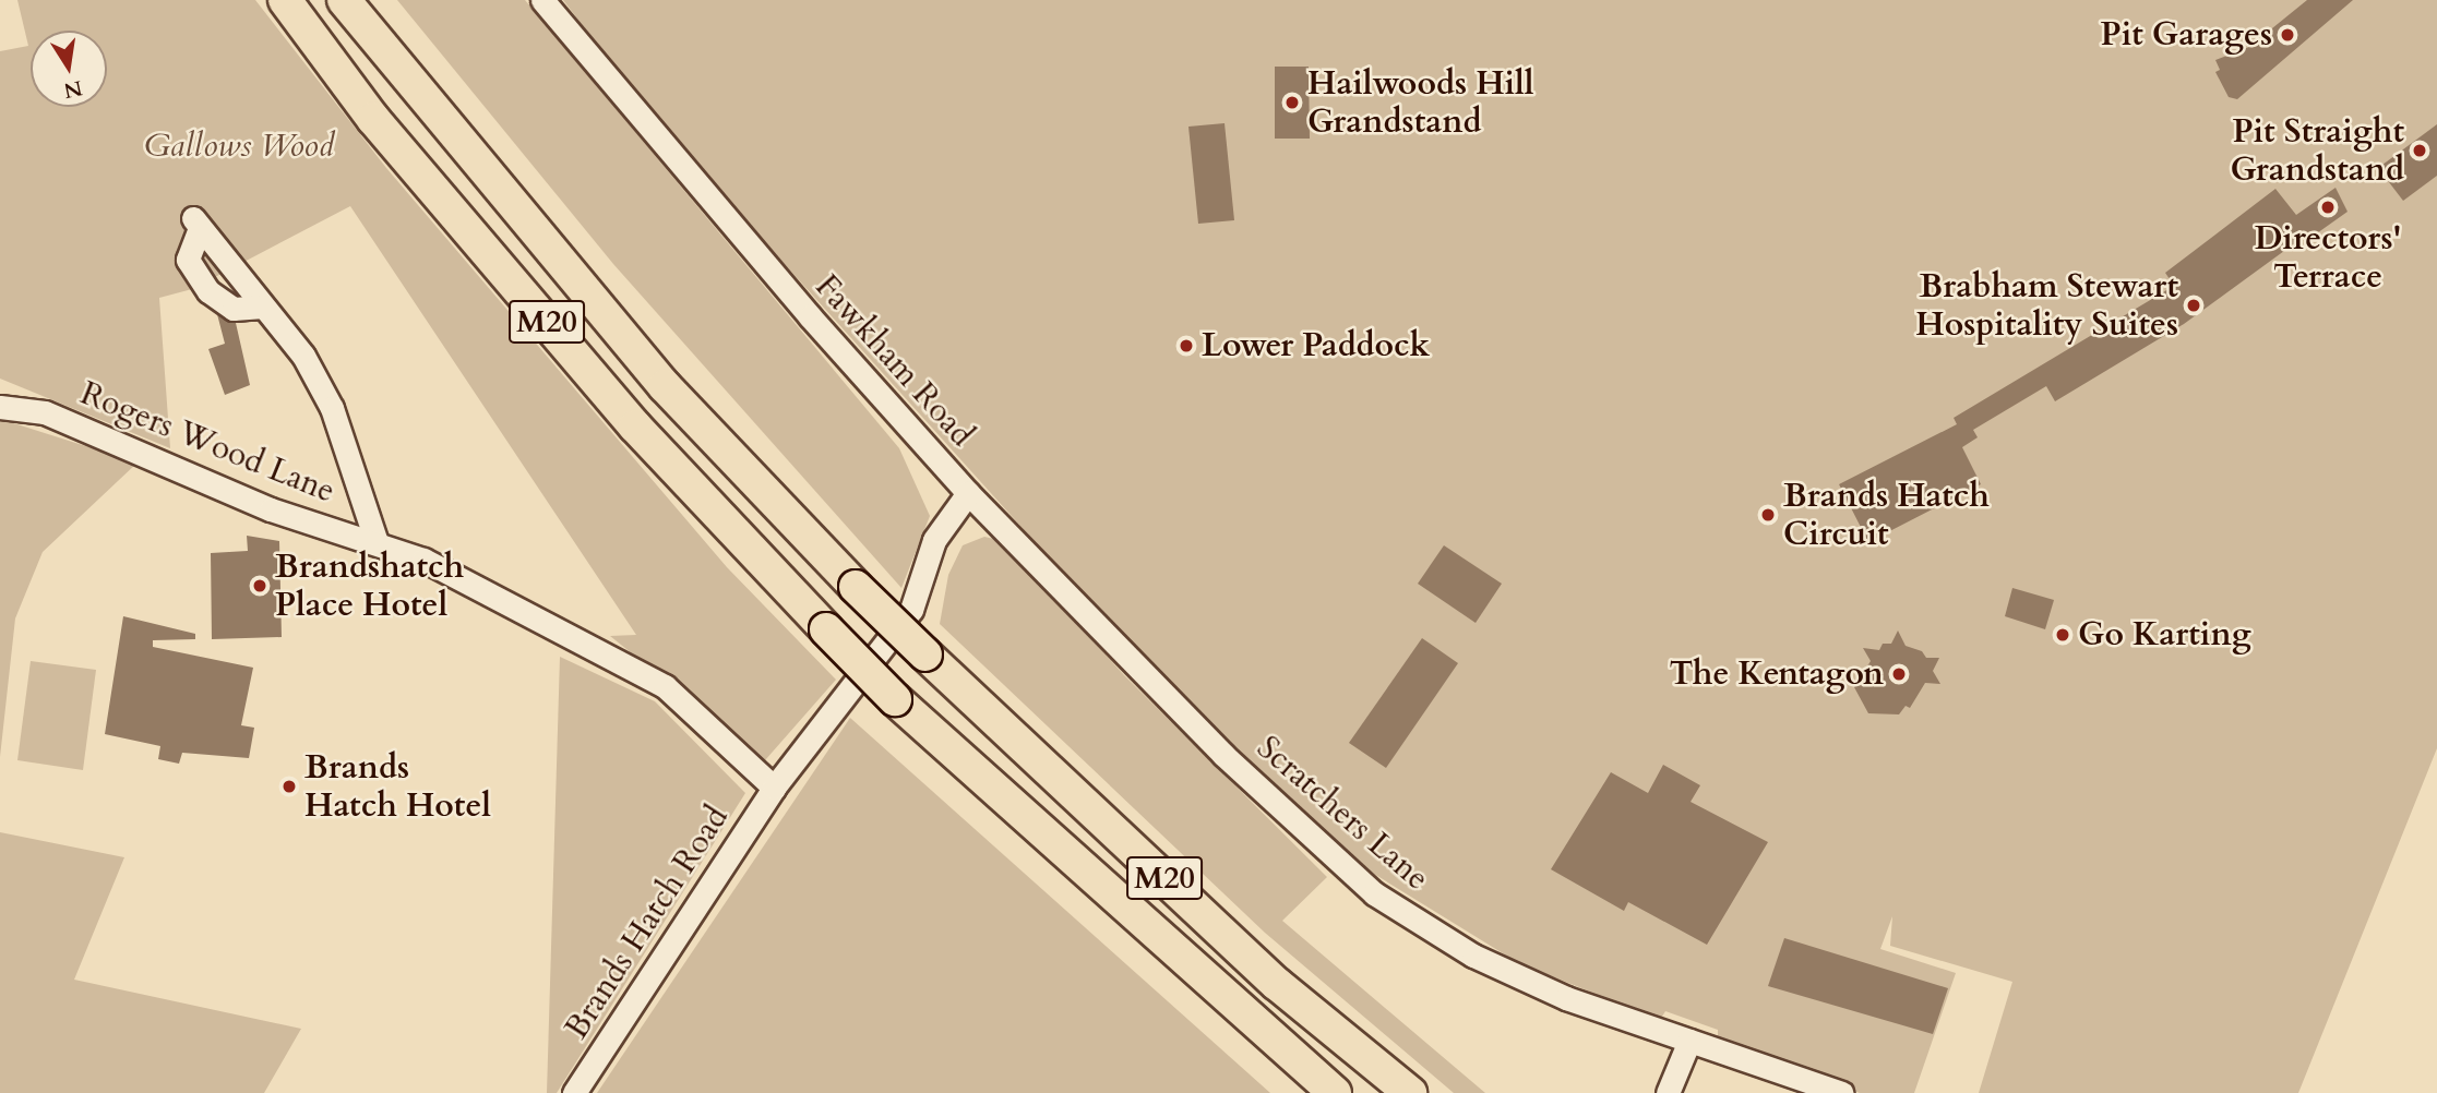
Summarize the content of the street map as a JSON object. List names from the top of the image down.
{
  "streets": {
    "highway": ["M20"],
    "street": [
      "Fawkham Road",
      "Rogers Wood Lane",
      "Scratchers Lane",
      "Brands Hatch Road"
    ]
  },
  "crossings": [
    ["Fawkham Road", "Rogers Wood Lane"],
    ["Fawkham Road", "Scratchers Lane"],
    ["Fawkham Road", "Brands Hatch Road"],
    ["Rogers Wood Lane", "Brands Hatch Road"]
  ],
  "parks": ["Gallows Wood"],
  "places": [
    "Pit Garages",
    "Hailwoods Hill Grandstand",
    "Pit Straight Grandstand",
    "Directors' Terrace",
    "Brabham Stewart Hospitality Suites",
    "Lower Paddock",
    "Brands Hatch Circuit",
    "Brandshatch Place Hotel",
    "Go Karting",
    "The Kentagon",
    "Brands Hatch Hotel"
  ],
  "north": "bottom"
}
